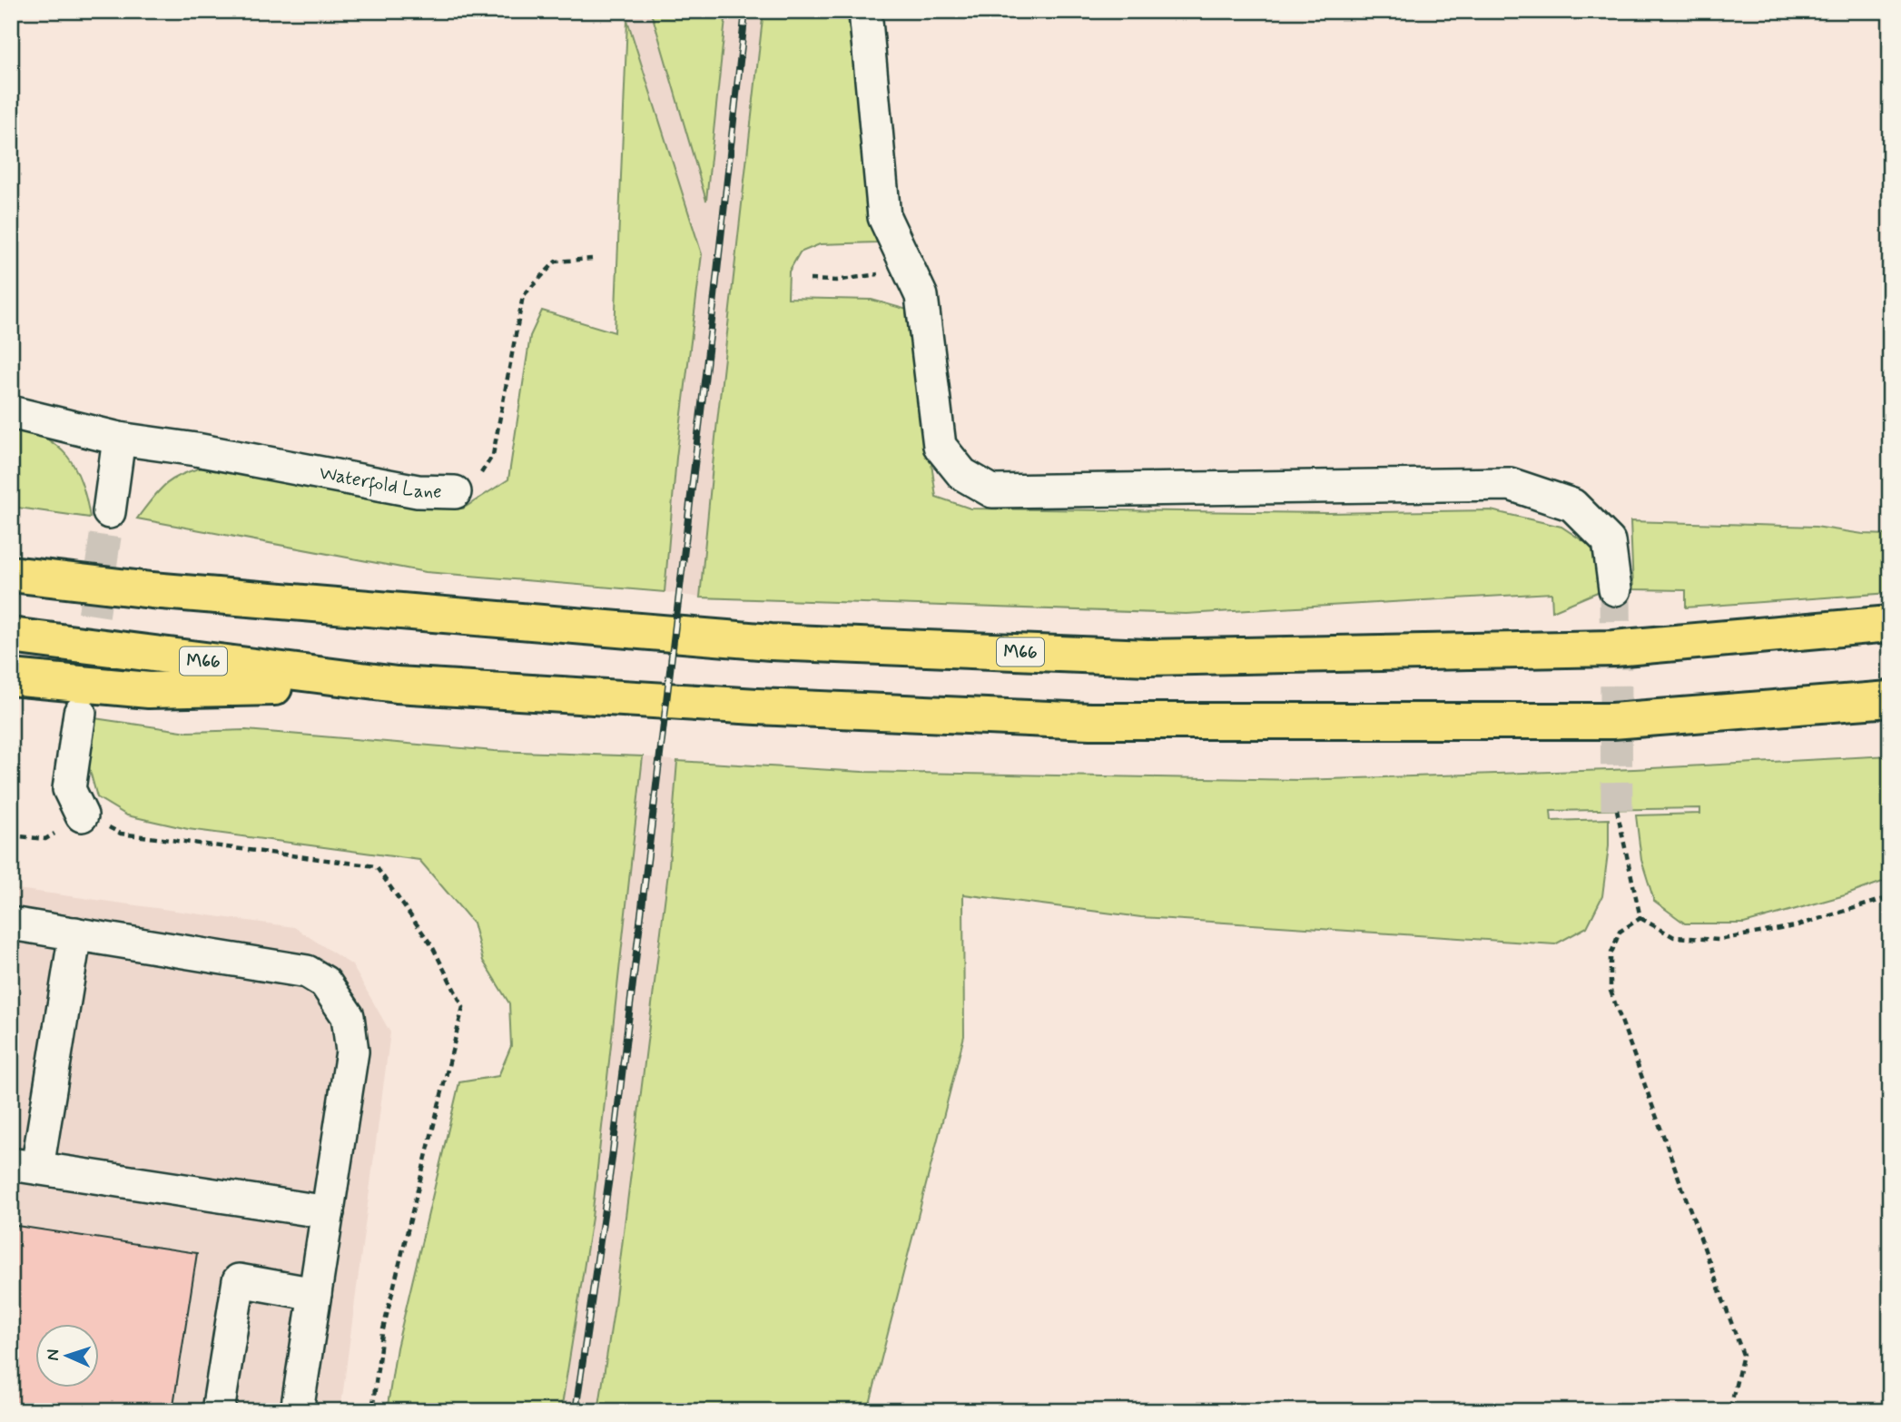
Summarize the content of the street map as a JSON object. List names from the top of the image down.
{
  "streets": {
    "highway": ["M66"],
    "street": ["Waterfold Lane"]
  },
  "north": "left"
}
